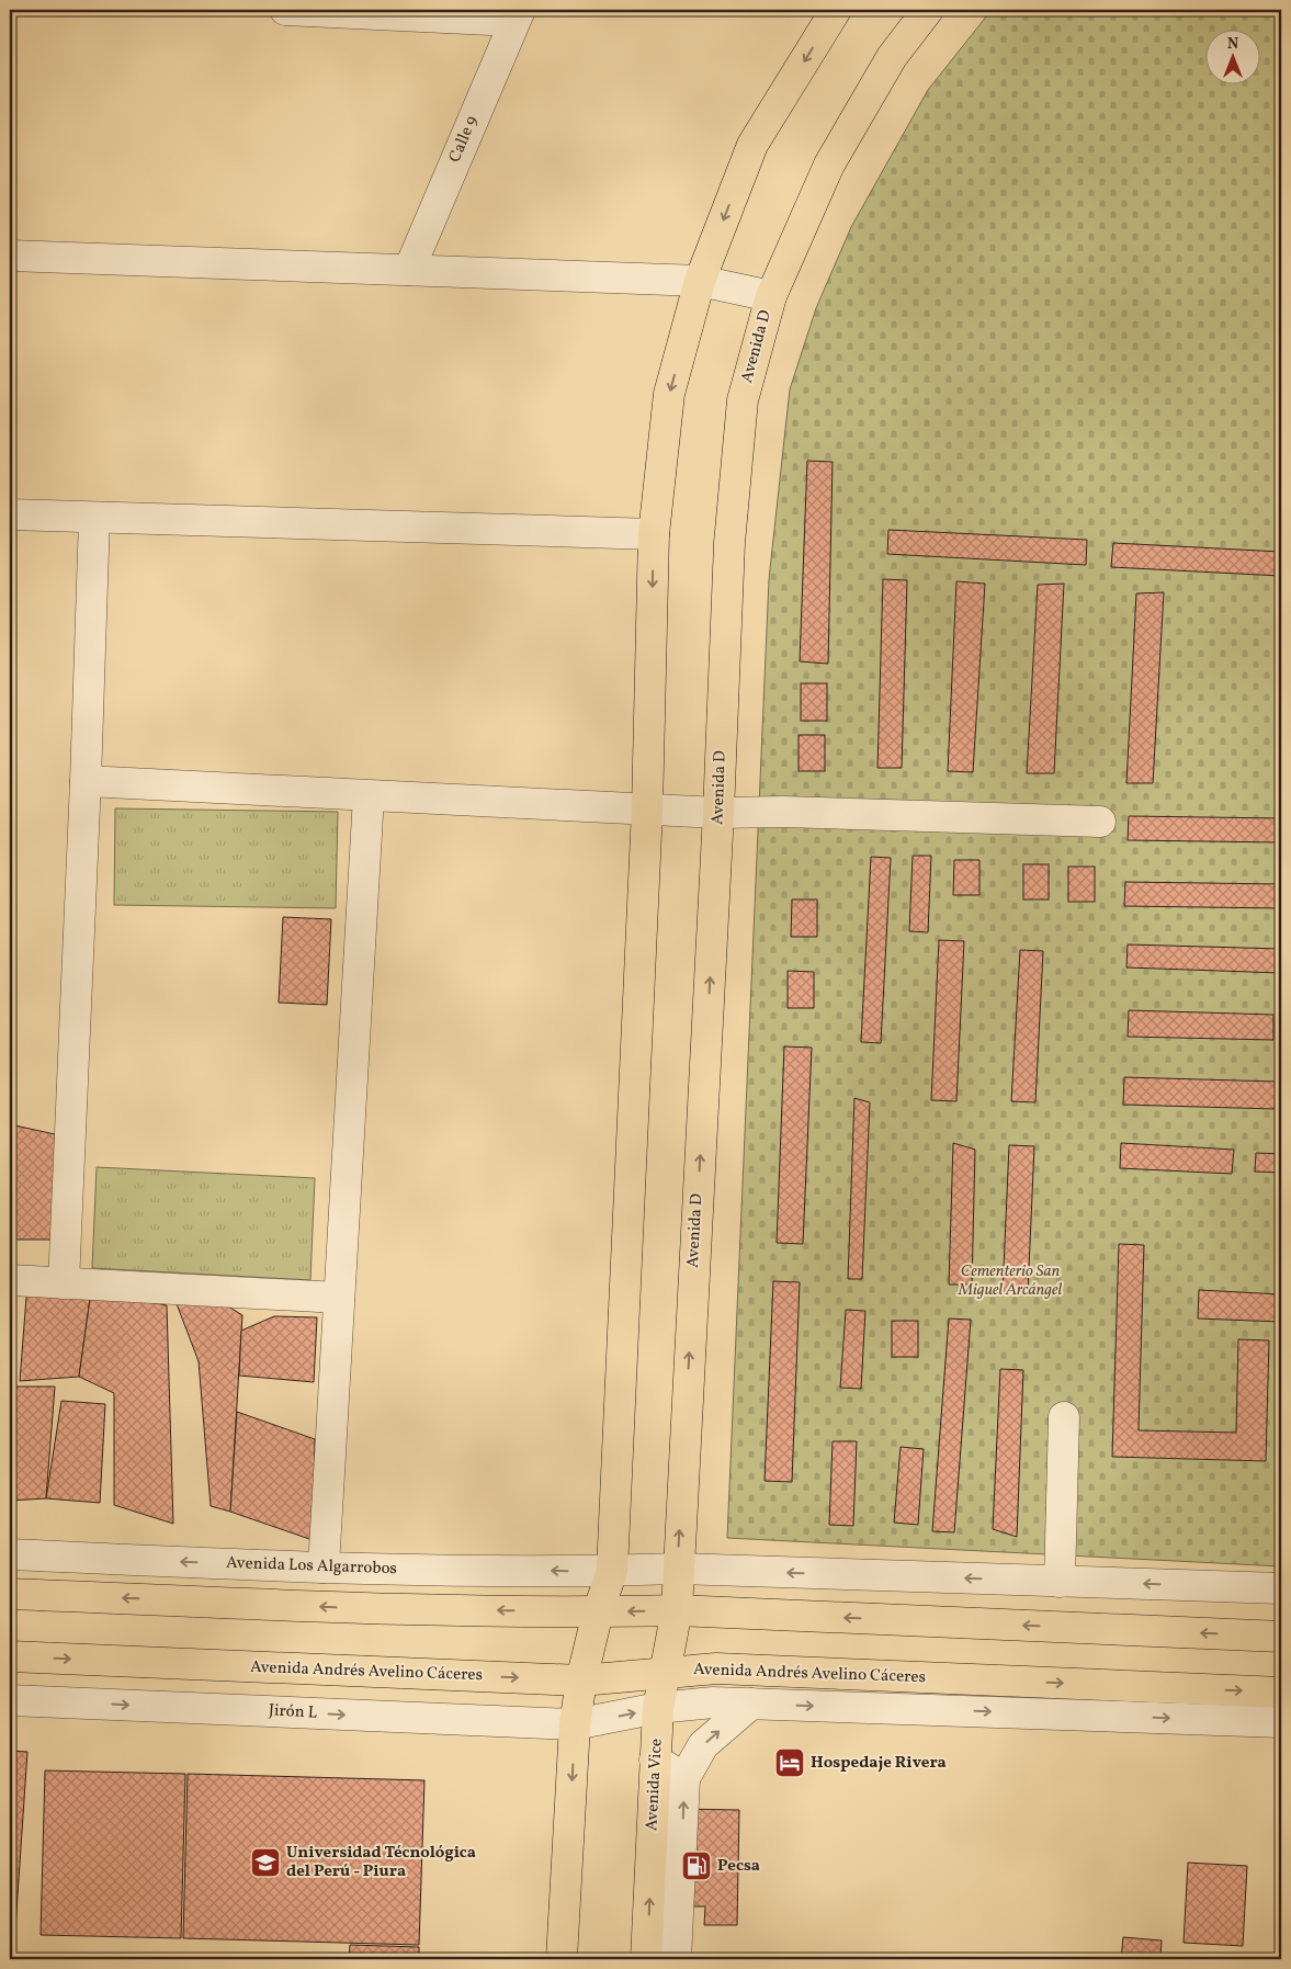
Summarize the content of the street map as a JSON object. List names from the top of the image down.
{
  "streets": {
    "main road": ["Avenida D", "Avenida Andrés Avelino Cáceres", "Avenida Vice"],
    "street": ["Calle 9", "Avenida Los Algarrobos", "Jirón L"]
  },
  "crossings": [
    ["Avenida D", "Avenida Vice"],
    ["Avenida Andrés Avelino Cáceres", "Jirón L"],
    ["Avenida Andrés Avelino Cáceres", "Avenida Vice"]
  ],
  "one_way": ["Avenida Los Algarrobos", "Jirón L"],
  "parks": ["Cementerio San Miguel Arcángel"],
  "places": {
    "hotel": ["Hospedaje Rivera"],
    "school or university": ["Universidad Técnológica del Perú - Piura"],
    "fuel station": ["Pecsa"]
  },
  "north": "top"
}
